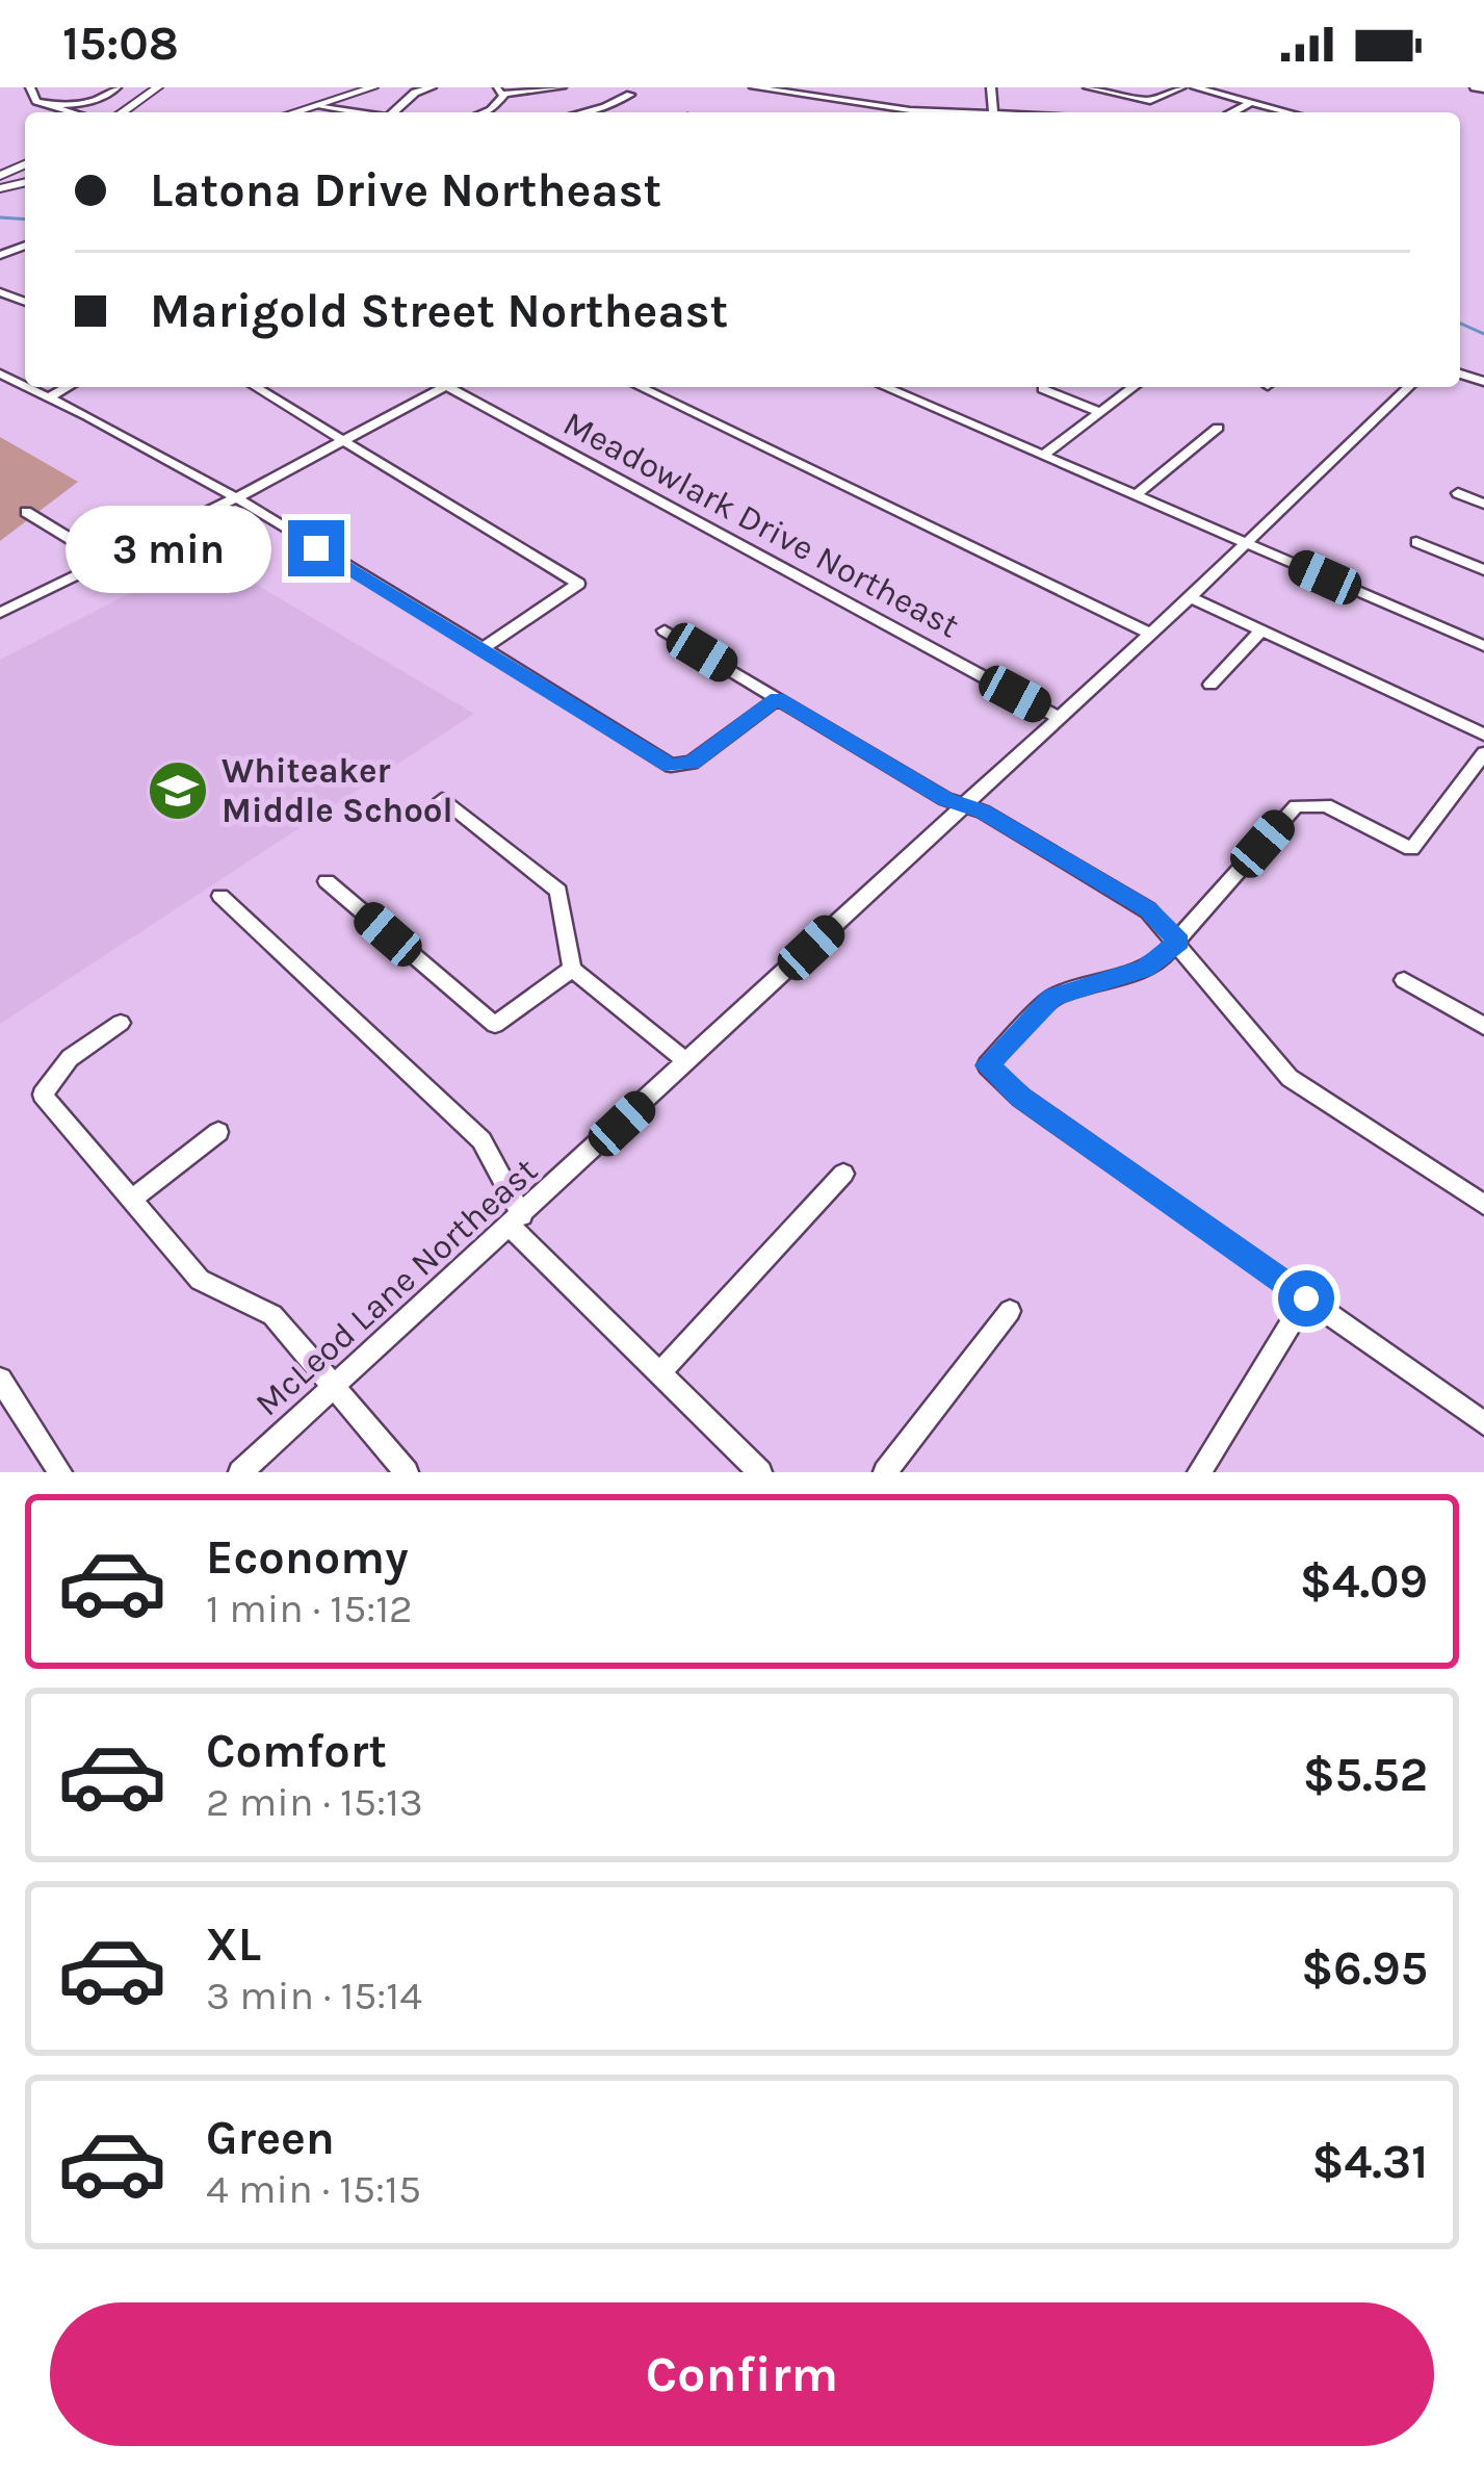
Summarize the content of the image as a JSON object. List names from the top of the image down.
{
  "streets": {
    "street": ["Meadowlark Drive Northeast", "McLeod Lane Northeast"]
  },
  "crossings": [
    ["Meadowlark Drive Northeast", "McLeod Lane Northeast"]
  ],
  "places": {
    "school or university": ["Whiteaker Middle School"]
  },
  "page": {
    "status": "15:08",
    "banner": ["Latona Drive Northeast", "Marigold Street Northeast"],
    "bubble": "3 min",
    "list": [
      {
        "name": "Economy",
        "note": "1 min · 15:12",
        "value": "$4.09"
      },
      {
        "name": "Comfort",
        "note": "2 min · 15:13",
        "value": "$5.52"
      },
      {
        "name": "XL",
        "note": "3 min · 15:14",
        "value": "$6.95"
      },
      {
        "name": "Green",
        "note": "4 min · 15:15",
        "value": "$4.31"
      }
    ],
    "buttons": "Confirm"
  }
}
